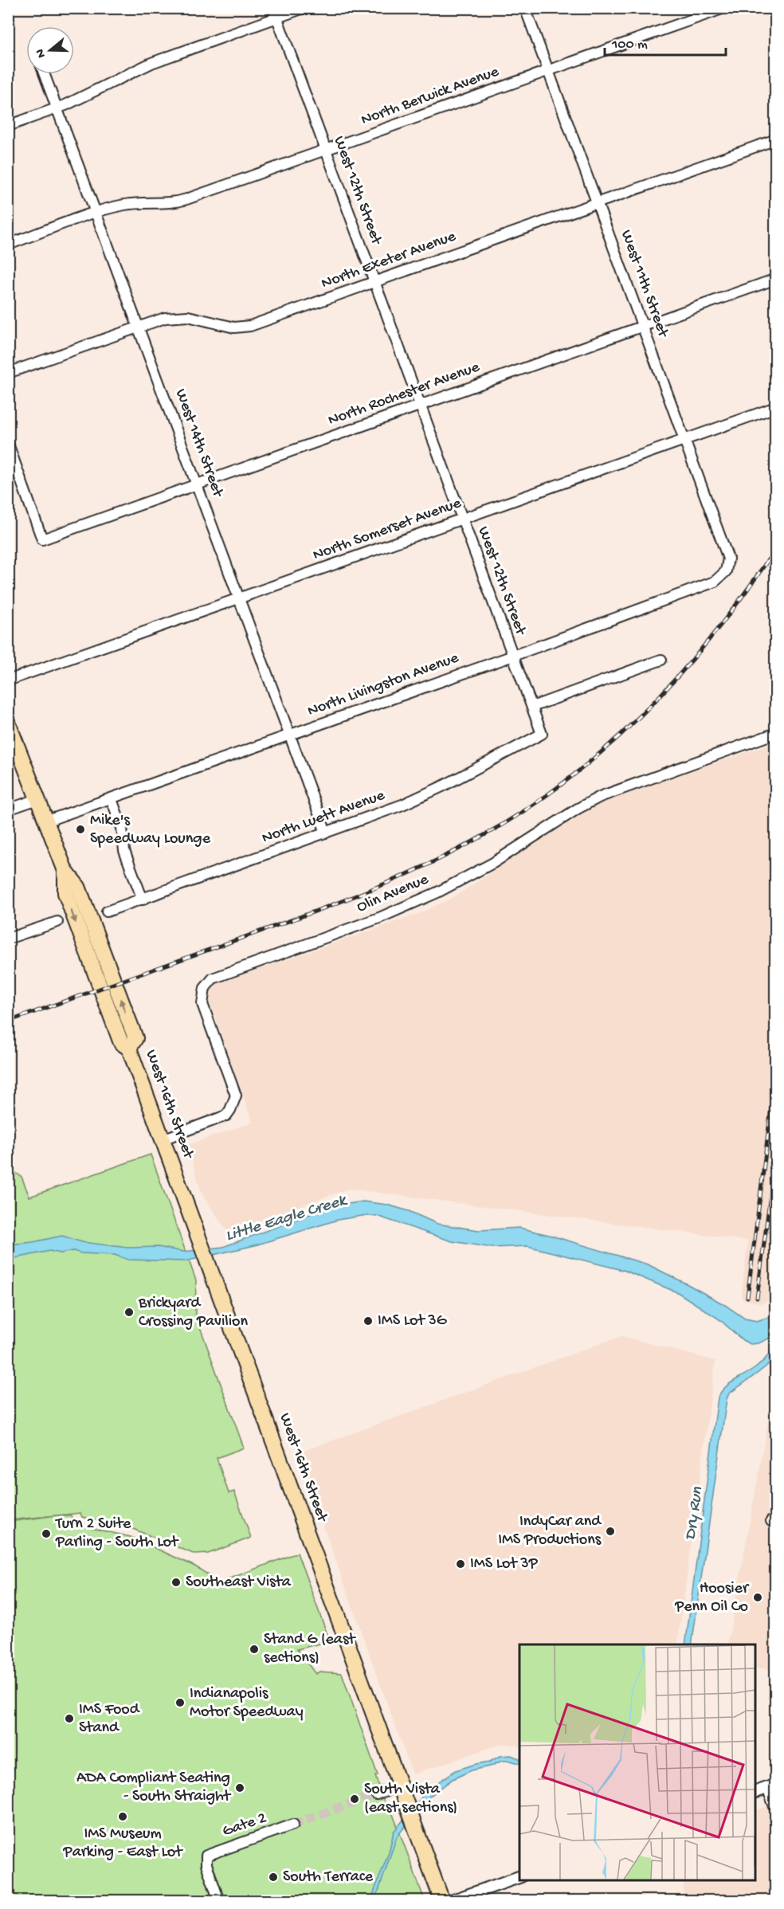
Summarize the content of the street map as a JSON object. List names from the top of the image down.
{
  "streets": {
    "main road": ["West 16th Street"],
    "street": [
      "North Berwick Avenue",
      "West 12th Street",
      "North Exeter Avenue",
      "West 11th Street",
      "North Rochester Avenue",
      "West 14th Street",
      "North Somerset Avenue",
      "North Livingston Avenue",
      "North Luett Avenue",
      "Olin Avenue",
      "Gate 2"
    ]
  },
  "crossings": [
    ["North Berwick Avenue", "West 12th Street"],
    ["North Berwick Avenue", "West 11th Street"],
    ["North Berwick Avenue", "West 14th Street"],
    ["West 12th Street", "North Exeter Avenue"],
    ["West 12th Street", "North Rochester Avenue"],
    ["West 12th Street", "North Somerset Avenue"],
    ["West 12th Street", "North Livingston Avenue"],
    ["West 12th Street", "North Luett Avenue"],
    ["North Exeter Avenue", "West 11th Street"],
    ["North Exeter Avenue", "West 14th Street"],
    ["West 11th Street", "North Rochester Avenue"],
    ["West 11th Street", "North Somerset Avenue"],
    ["West 11th Street", "North Livingston Avenue"],
    ["North Rochester Avenue", "West 14th Street"],
    ["West 14th Street", "North Somerset Avenue"],
    ["West 14th Street", "North Livingston Avenue"],
    ["West 14th Street", "North Luett Avenue"],
    ["North Livingston Avenue", "West 16th Street"],
    ["Olin Avenue", "West 16th Street"]
  ],
  "water": ["Little Eagle Creek", "Dry Run"],
  "places": [
    "Mike's Speedway Lounge",
    "Brickyard Crossing Pavilion",
    "IMS Lot 3G",
    "IndyCar and IMS Productions",
    "Turn 2 Suite Parling - South Lot",
    "IMS Lot 3P",
    "Southeast Vista",
    "Hoosier Penn Oil Co",
    "Stand G (east sections)",
    "Indianapolis Motor Speedway",
    "IMS Food Stand",
    "ADA Compliant Seating - South Straight",
    "South Vista (east sections)",
    "IMS Museum Parking - East Lot",
    "South Terrace"
  ],
  "scale_bar": "100 m",
  "north": "left"
}
